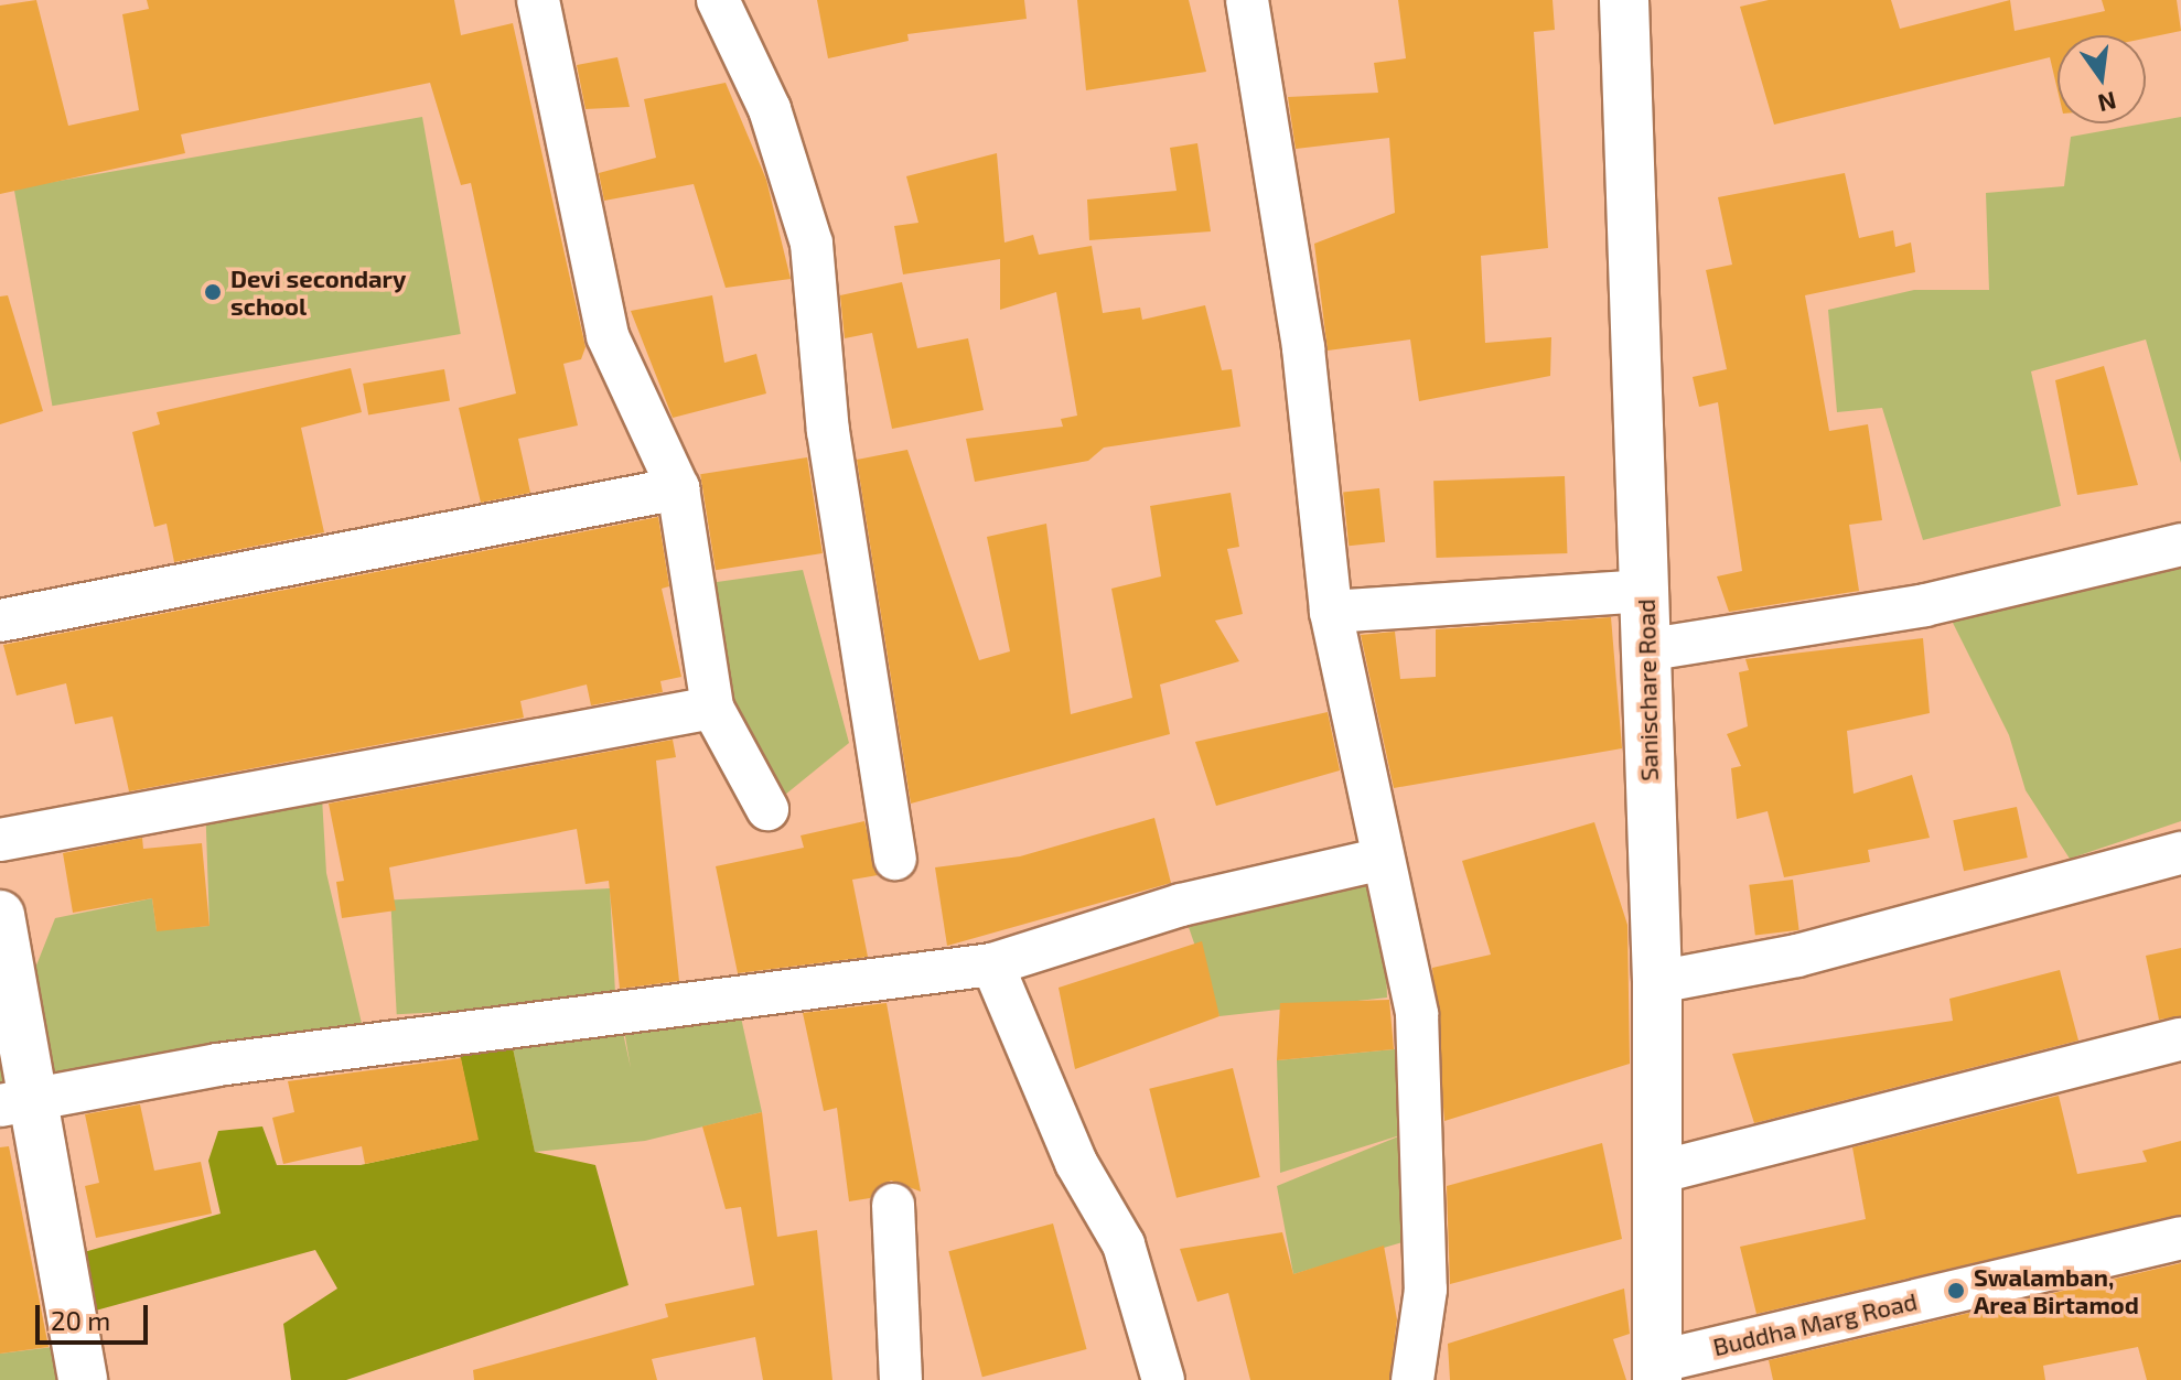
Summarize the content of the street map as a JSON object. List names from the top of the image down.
{
  "streets": {
    "street": ["Sanischare Road", "Buddha Marg Road"]
  },
  "crossings": [
    ["Sanischare Road", "Buddha Marg Road"]
  ],
  "places": ["Devi secondary school", "Swalamban, Area Birtamod"],
  "scale_bar": "20 m",
  "north": "bottom"
}
